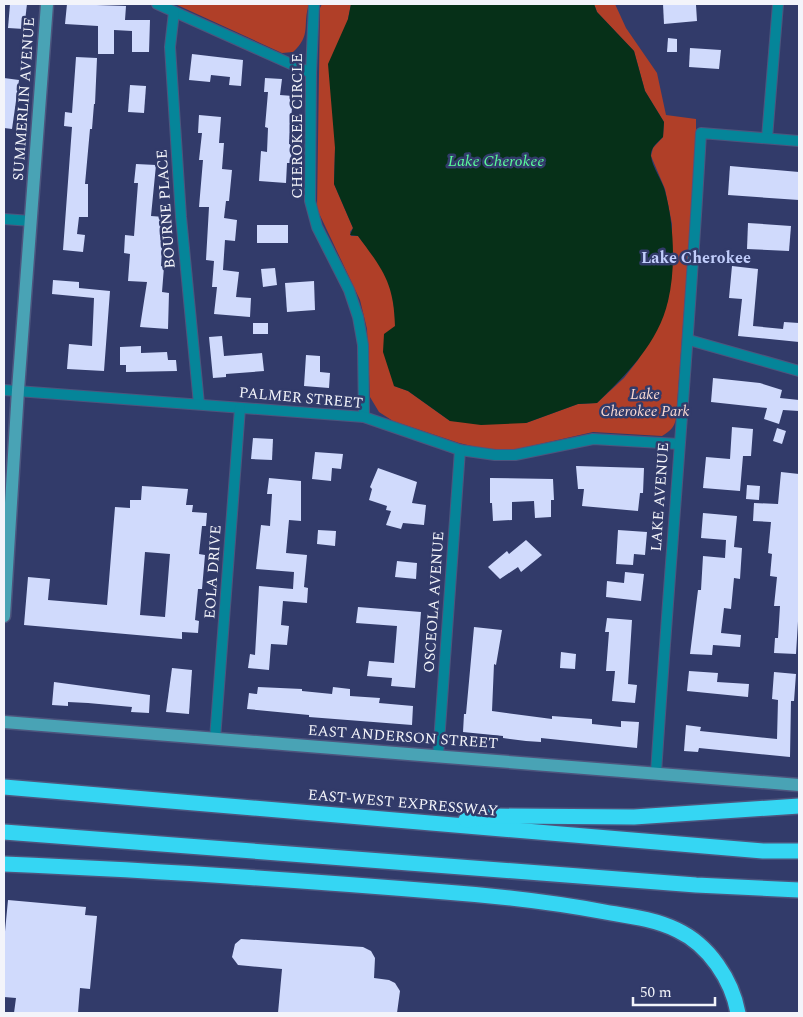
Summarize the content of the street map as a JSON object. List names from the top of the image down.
{
  "streets": {
    "highway": ["EAST-WEST EXPRESSWAY"],
    "main road": ["SUMMERLIN AVENUE", "EAST ANDERSON STREET"],
    "street": [
      "CHEROKEE CIRCLE",
      "BOURNE PLACE",
      "PALMER STREET",
      "LAKE AVENUE",
      "EOLA DRIVE",
      "OSCEOLA AVENUE"
    ]
  },
  "crossings": [
    ["SUMMERLIN AVENUE", "PALMER STREET"],
    ["CHEROKEE CIRCLE", "PALMER STREET"],
    ["BOURNE PLACE", "PALMER STREET"],
    ["PALMER STREET", "LAKE AVENUE"],
    ["PALMER STREET", "EOLA DRIVE"],
    ["PALMER STREET", "OSCEOLA AVENUE"],
    ["LAKE AVENUE", "EAST ANDERSON STREET"],
    ["EOLA DRIVE", "EAST ANDERSON STREET"],
    ["OSCEOLA AVENUE", "EAST ANDERSON STREET"]
  ],
  "districts": ["Lake Cherokee"],
  "water": ["Lake Cherokee"],
  "parks": ["Lake Cherokee Park"],
  "scale_bar": "50 m"
}
